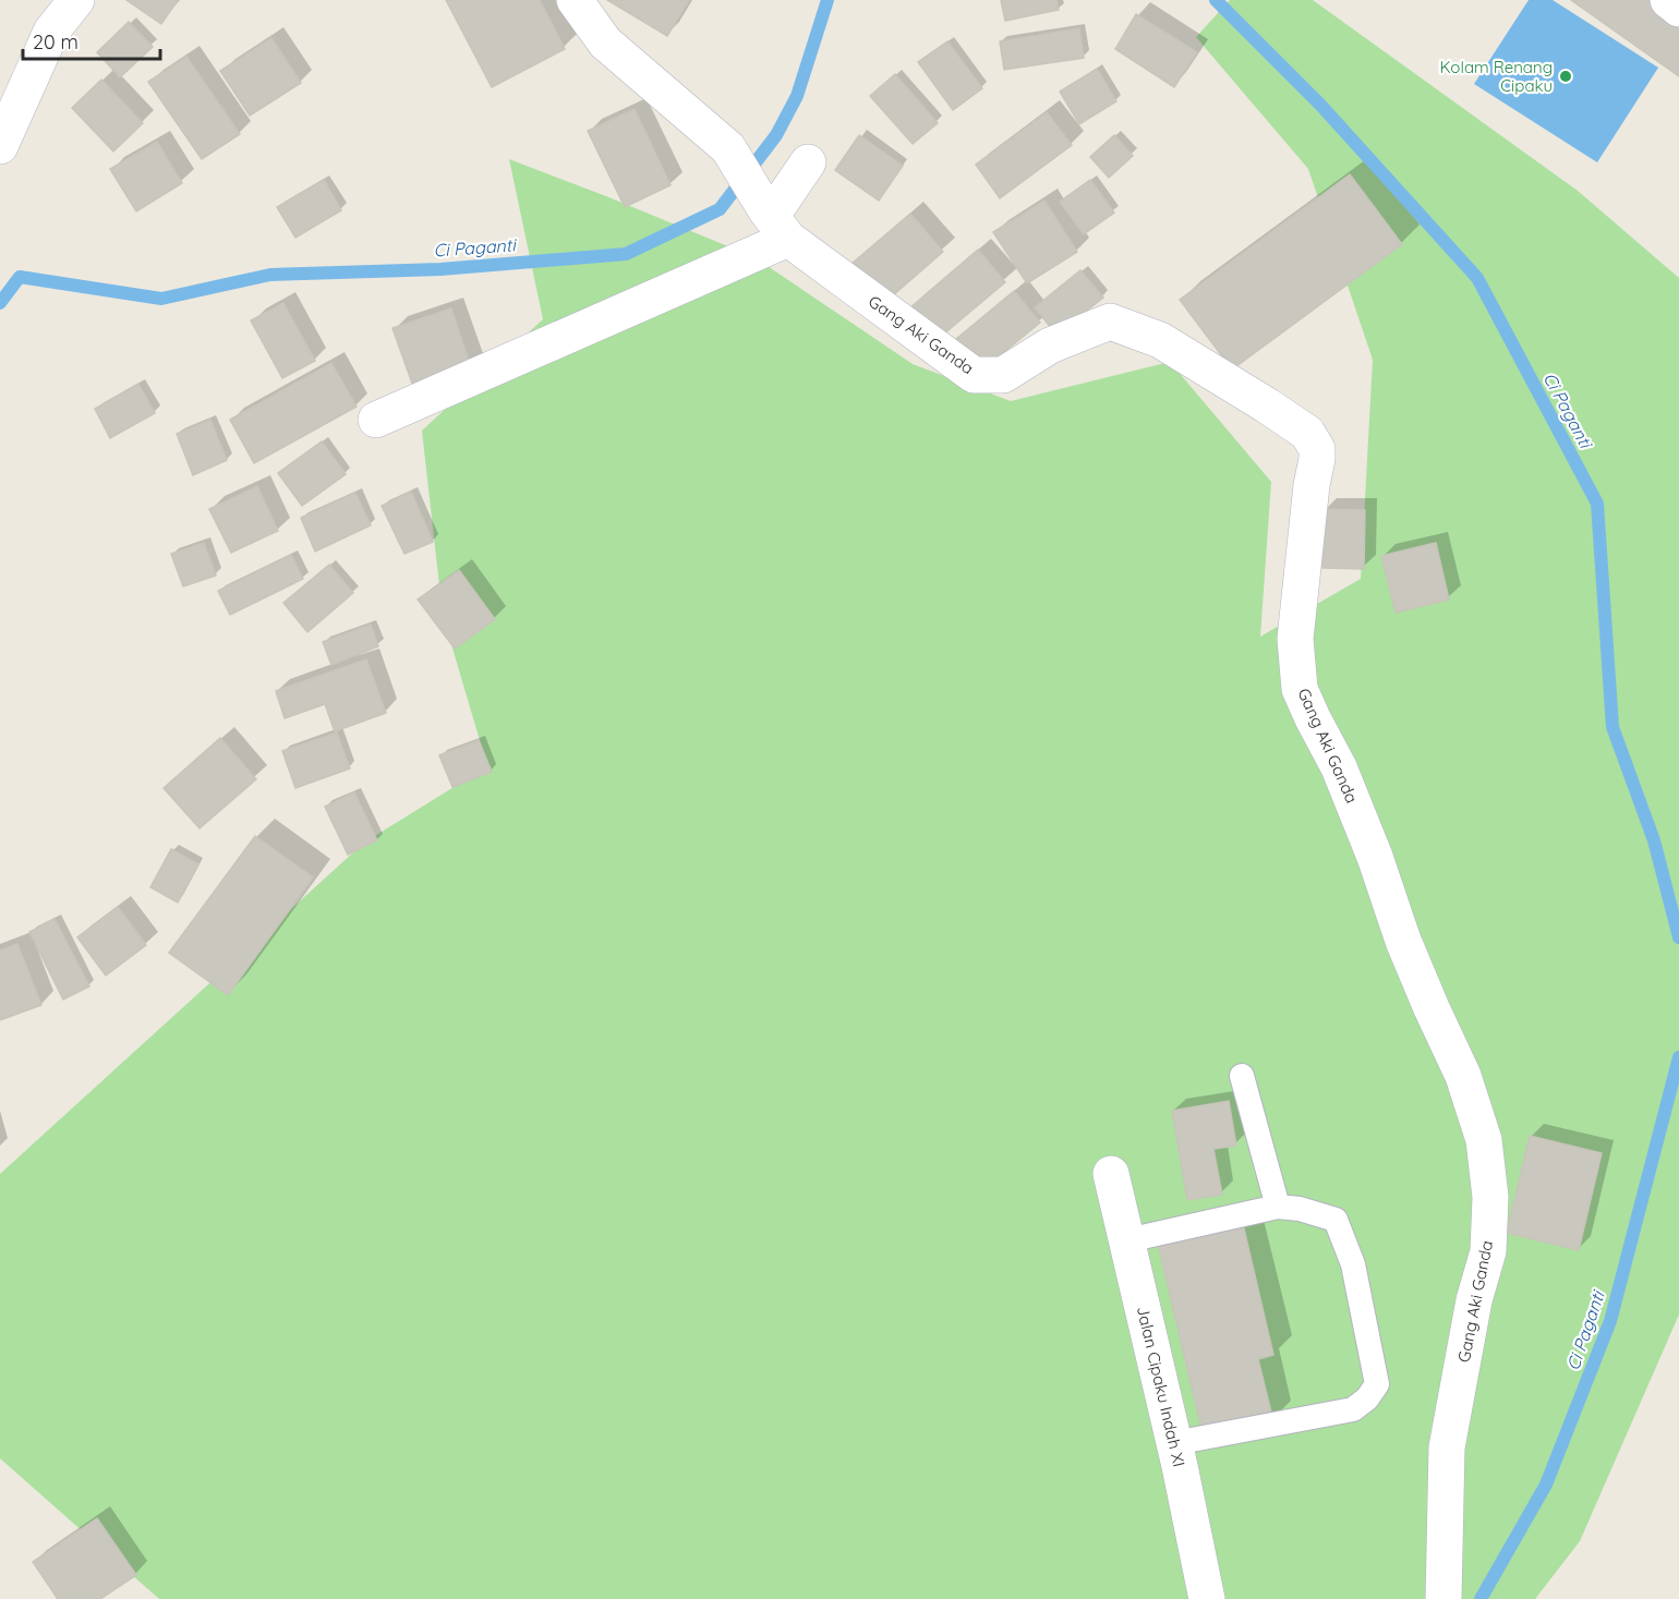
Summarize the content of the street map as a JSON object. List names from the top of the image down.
{
  "streets": {
    "street": ["Gang Aki Ganda", "Jalan Cipaku Indah XI"]
  },
  "water": ["Ci Paganti"],
  "places": ["Kolam Renang Cipaku"],
  "scale_bar": "20 m"
}
